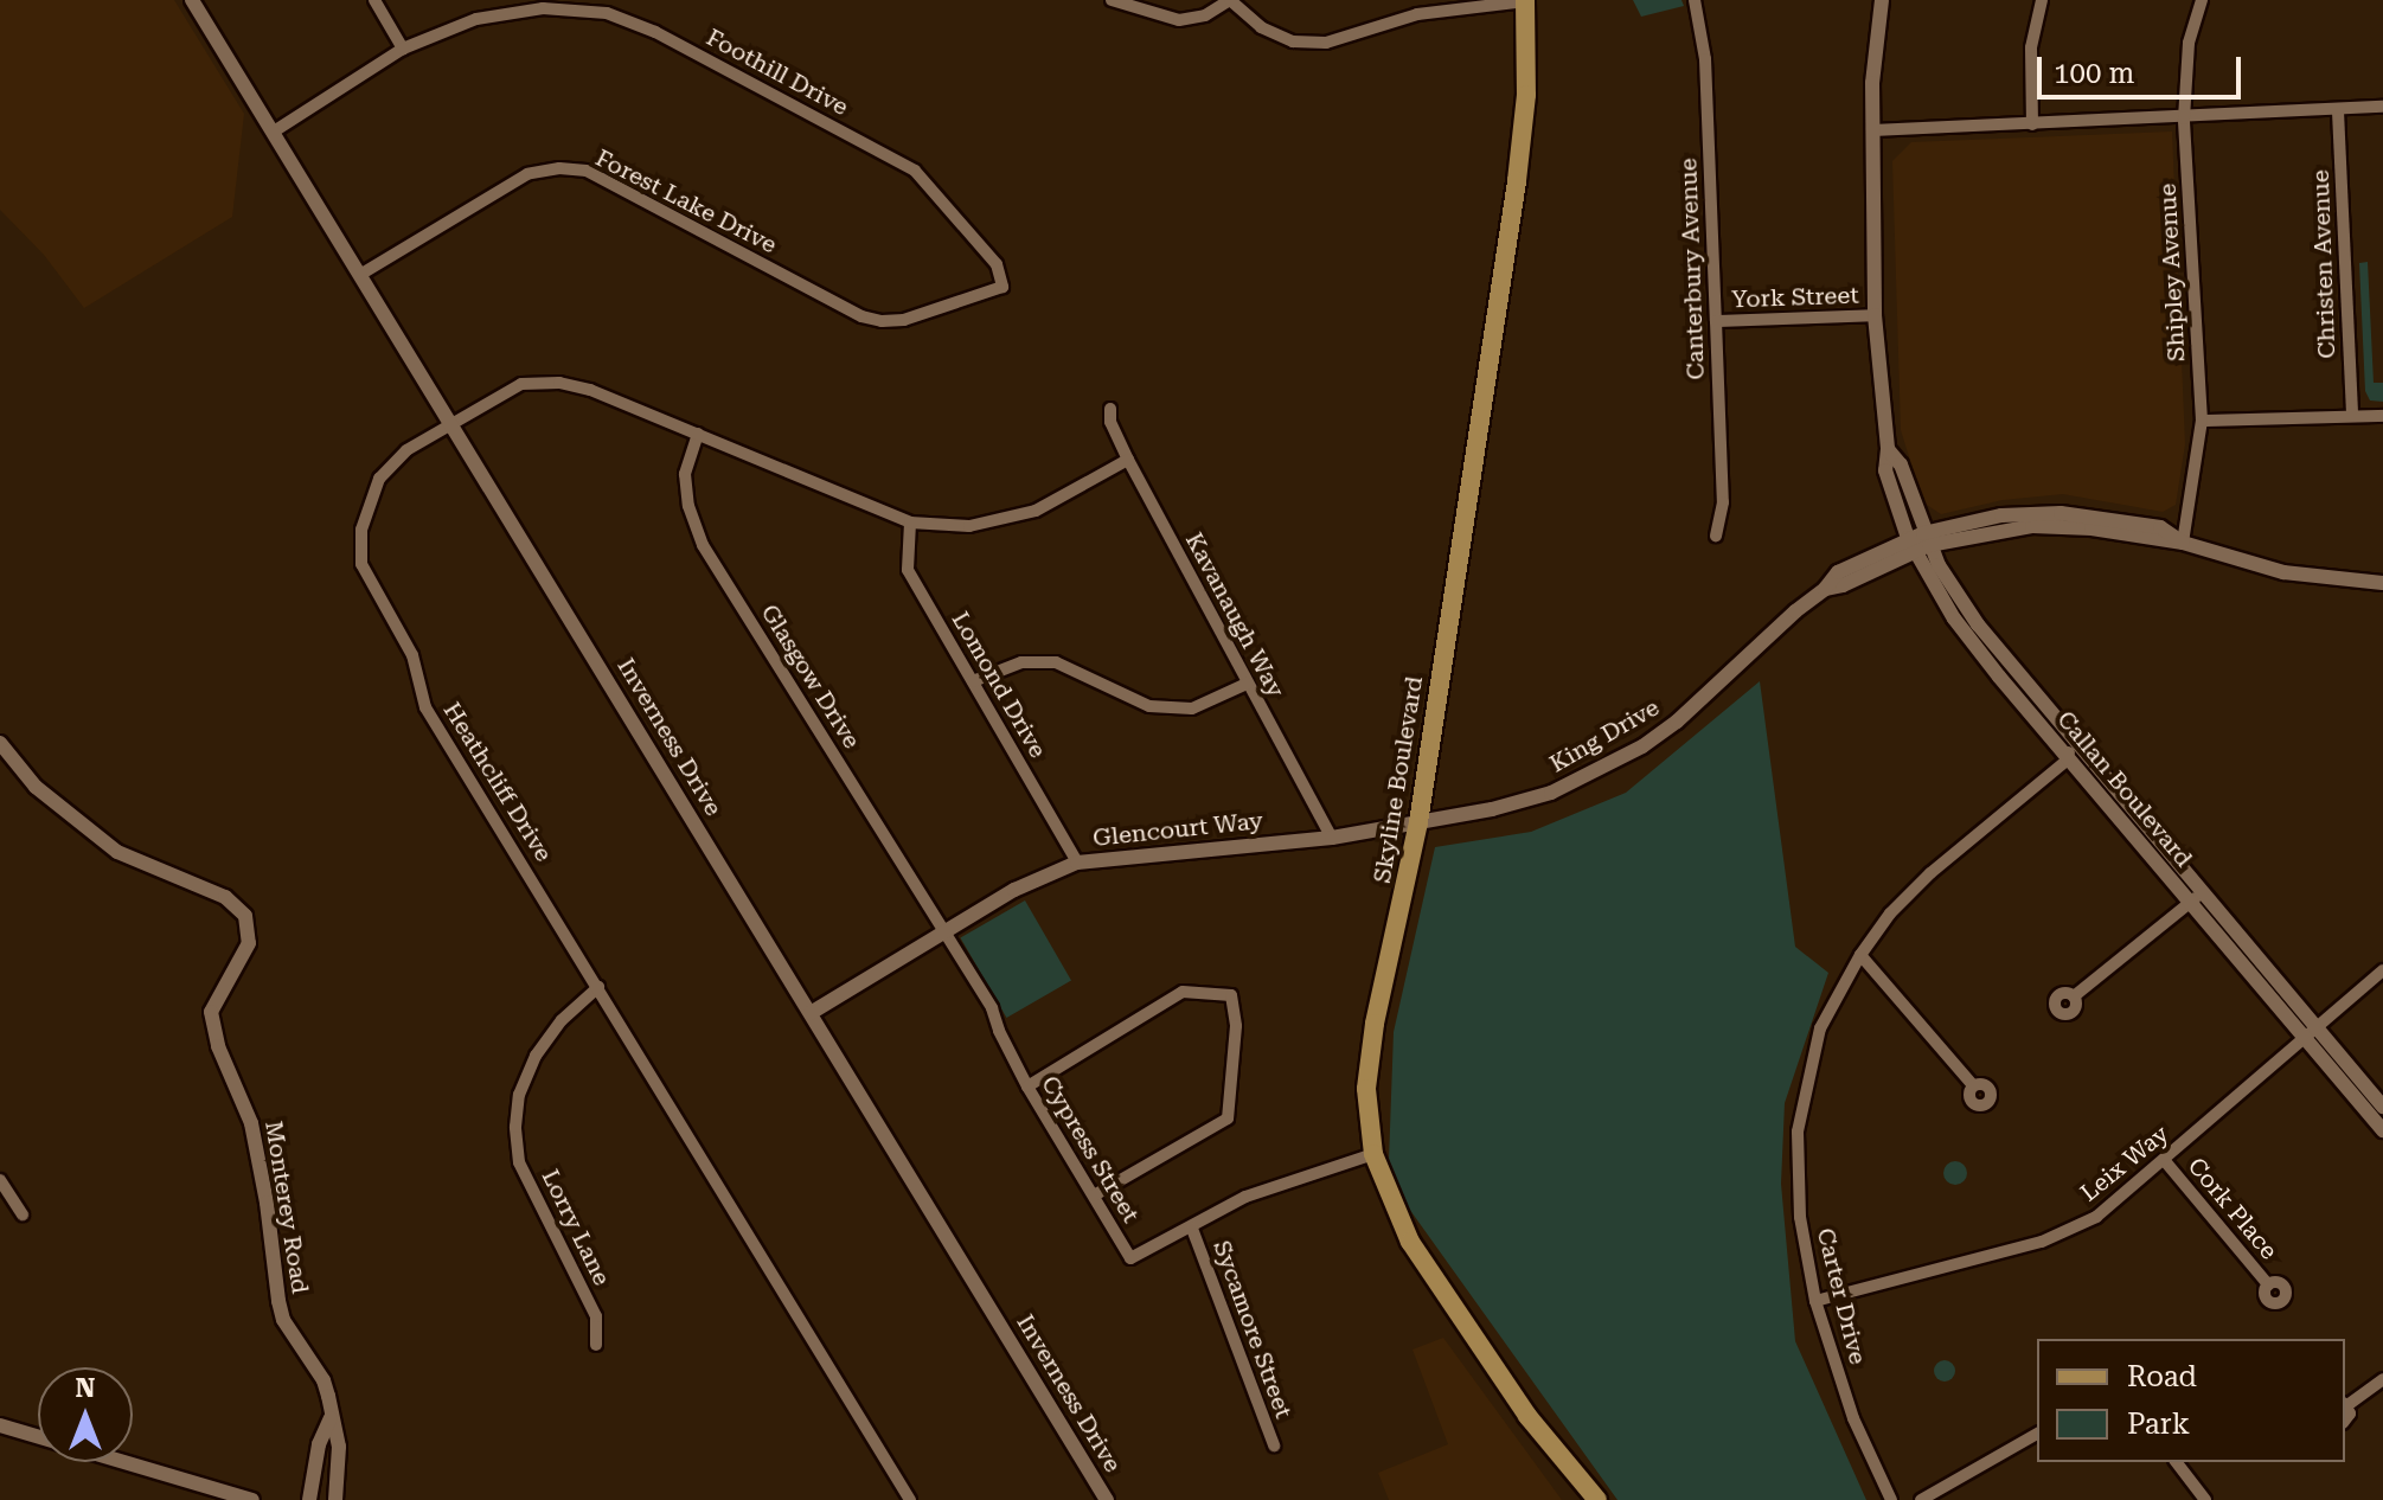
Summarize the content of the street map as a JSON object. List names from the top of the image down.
{
  "streets": {
    "main road": ["Skyline Boulevard"],
    "street": [
      "Foothill Drive",
      "Forest Lake Drive",
      "Christen Avenue",
      "Canterbury Avenue",
      "Shipley Avenue",
      "York Street",
      "Kavanaugh Way",
      "Glasgow Drive",
      "Lomond Drive",
      "King Drive",
      "Inverness Drive",
      "Heathcliff Drive",
      "Callan Boulevard",
      "Glencourt Way",
      "Cypress Street",
      "Leix Way",
      "Monterey Road",
      "Cork Place",
      "Lorry Lane",
      "Carter Drive",
      "Sycamore Street"
    ]
  },
  "crossings": [
    ["Foothill Drive", "Forest Lake Drive"],
    ["Foothill Drive", "Inverness Drive"],
    ["Forest Lake Drive", "Inverness Drive"],
    ["Canterbury Avenue", "York Street"],
    ["Shipley Avenue", "King Drive"],
    ["York Street", "Callan Boulevard"],
    ["Kavanaugh Way", "Heathcliff Drive"],
    ["Kavanaugh Way", "Glencourt Way"],
    ["Glasgow Drive", "Heathcliff Drive"],
    ["Glasgow Drive", "Glencourt Way"],
    ["Glasgow Drive", "Cypress Street"],
    ["Lomond Drive", "Heathcliff Drive"],
    ["Lomond Drive", "Glencourt Way"],
    ["King Drive", "Skyline Boulevard"],
    ["King Drive", "Callan Boulevard"],
    ["King Drive", "Glencourt Way"],
    ["Inverness Drive", "Heathcliff Drive"],
    ["Inverness Drive", "Glencourt Way"],
    ["Skyline Boulevard", "Glencourt Way"],
    ["Skyline Boulevard", "Cypress Street"],
    ["Heathcliff Drive", "Lorry Lane"],
    ["Callan Boulevard", "Leix Way"],
    ["Callan Boulevard", "Carter Drive"],
    ["Glencourt Way", "Cypress Street"],
    ["Cypress Street", "Sycamore Street"],
    ["Leix Way", "Cork Place"],
    ["Leix Way", "Carter Drive"]
  ],
  "legend": ["Road", "Park"],
  "scale_bar": "100 m",
  "north": "top"
}
